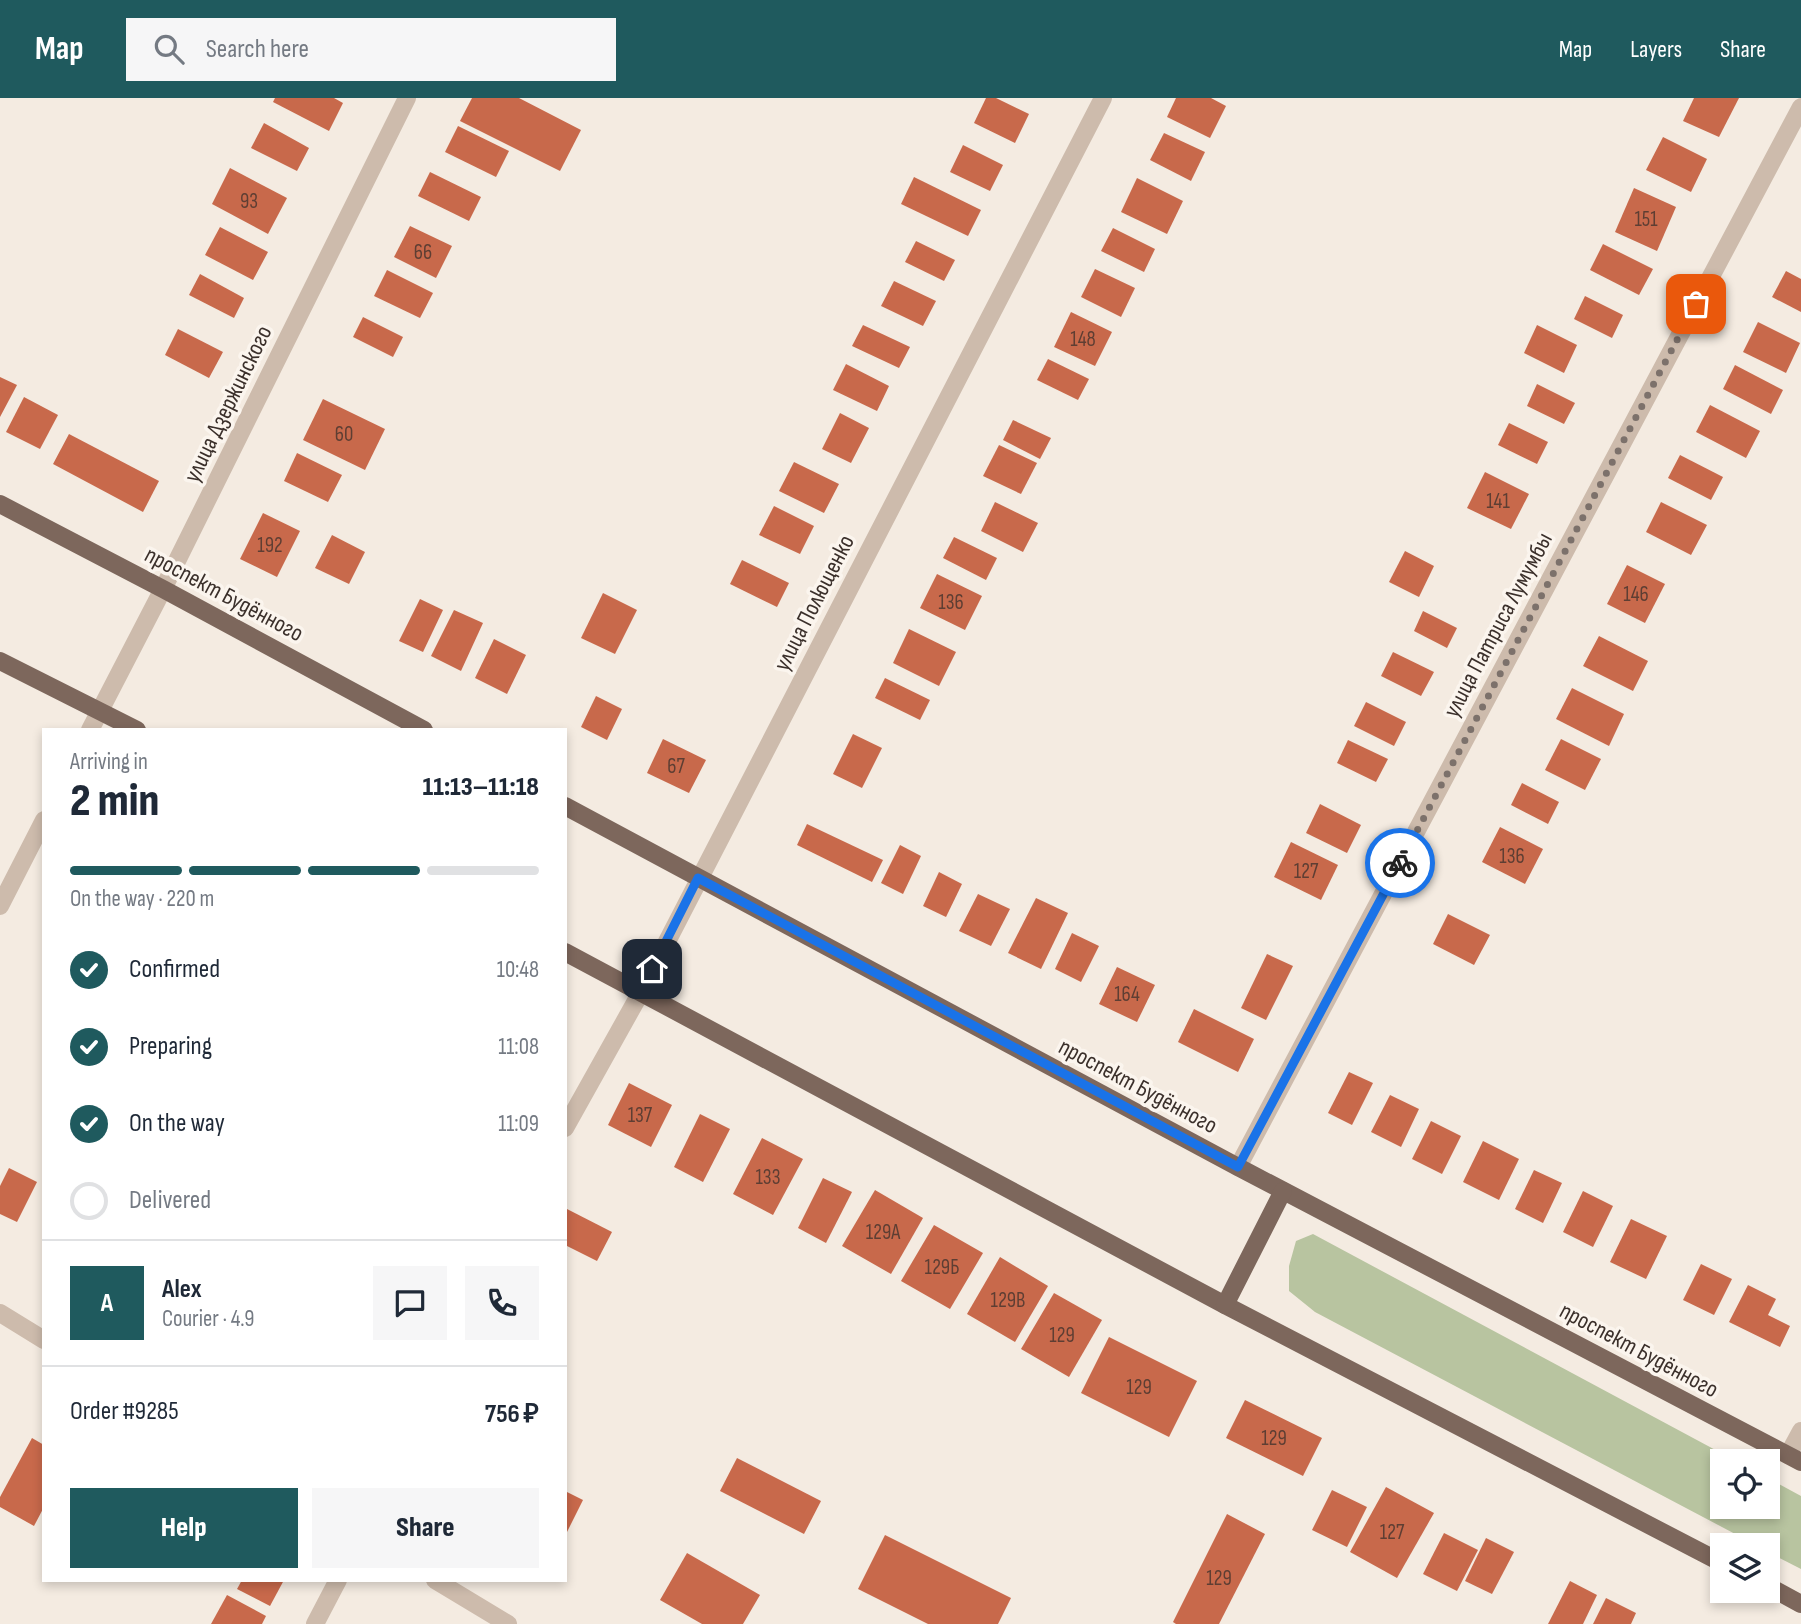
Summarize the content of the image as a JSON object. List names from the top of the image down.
{
  "streets": {
    "main road": ["проспект Будённого"],
    "street": ["улица Дзержинского", "улица Полющенко", "улица Патриса Лумумбы"]
  },
  "crossings": [
    ["улица Дзержинского", "проспект Будённого"],
    ["проспект Будённого", "улица Полющенко"],
    ["проспект Будённого", "улица Патриса Лумумбы"]
  ],
  "house_numbers": [
    "93",
    "151",
    "66",
    "148",
    "60",
    "141",
    "192",
    "146",
    "136",
    "67",
    "136",
    "127",
    "164",
    "137",
    "133",
    "129А",
    "129Б",
    "129В",
    "129",
    "129",
    "129",
    "127",
    "129"
  ],
  "page": {
    "header": "Map",
    "search": "Search here",
    "nav": ["Map", "Layers", "Share"],
    "heading": ["2 min", "Arriving in", "11:13–11:18"],
    "panel": [
      "Alex",
      "Courier · 4.9",
      "Order #9285",
      "756 ₽"
    ],
    "bar": "On the way · 220 m",
    "list": [
      ["Confirmed", "10:48"],
      ["Preparing", "11:08"],
      ["On the way", "11:09"],
      "Delivered"
    ],
    "round": "A",
    "buttons": ["Help", "Share"]
  }
}
